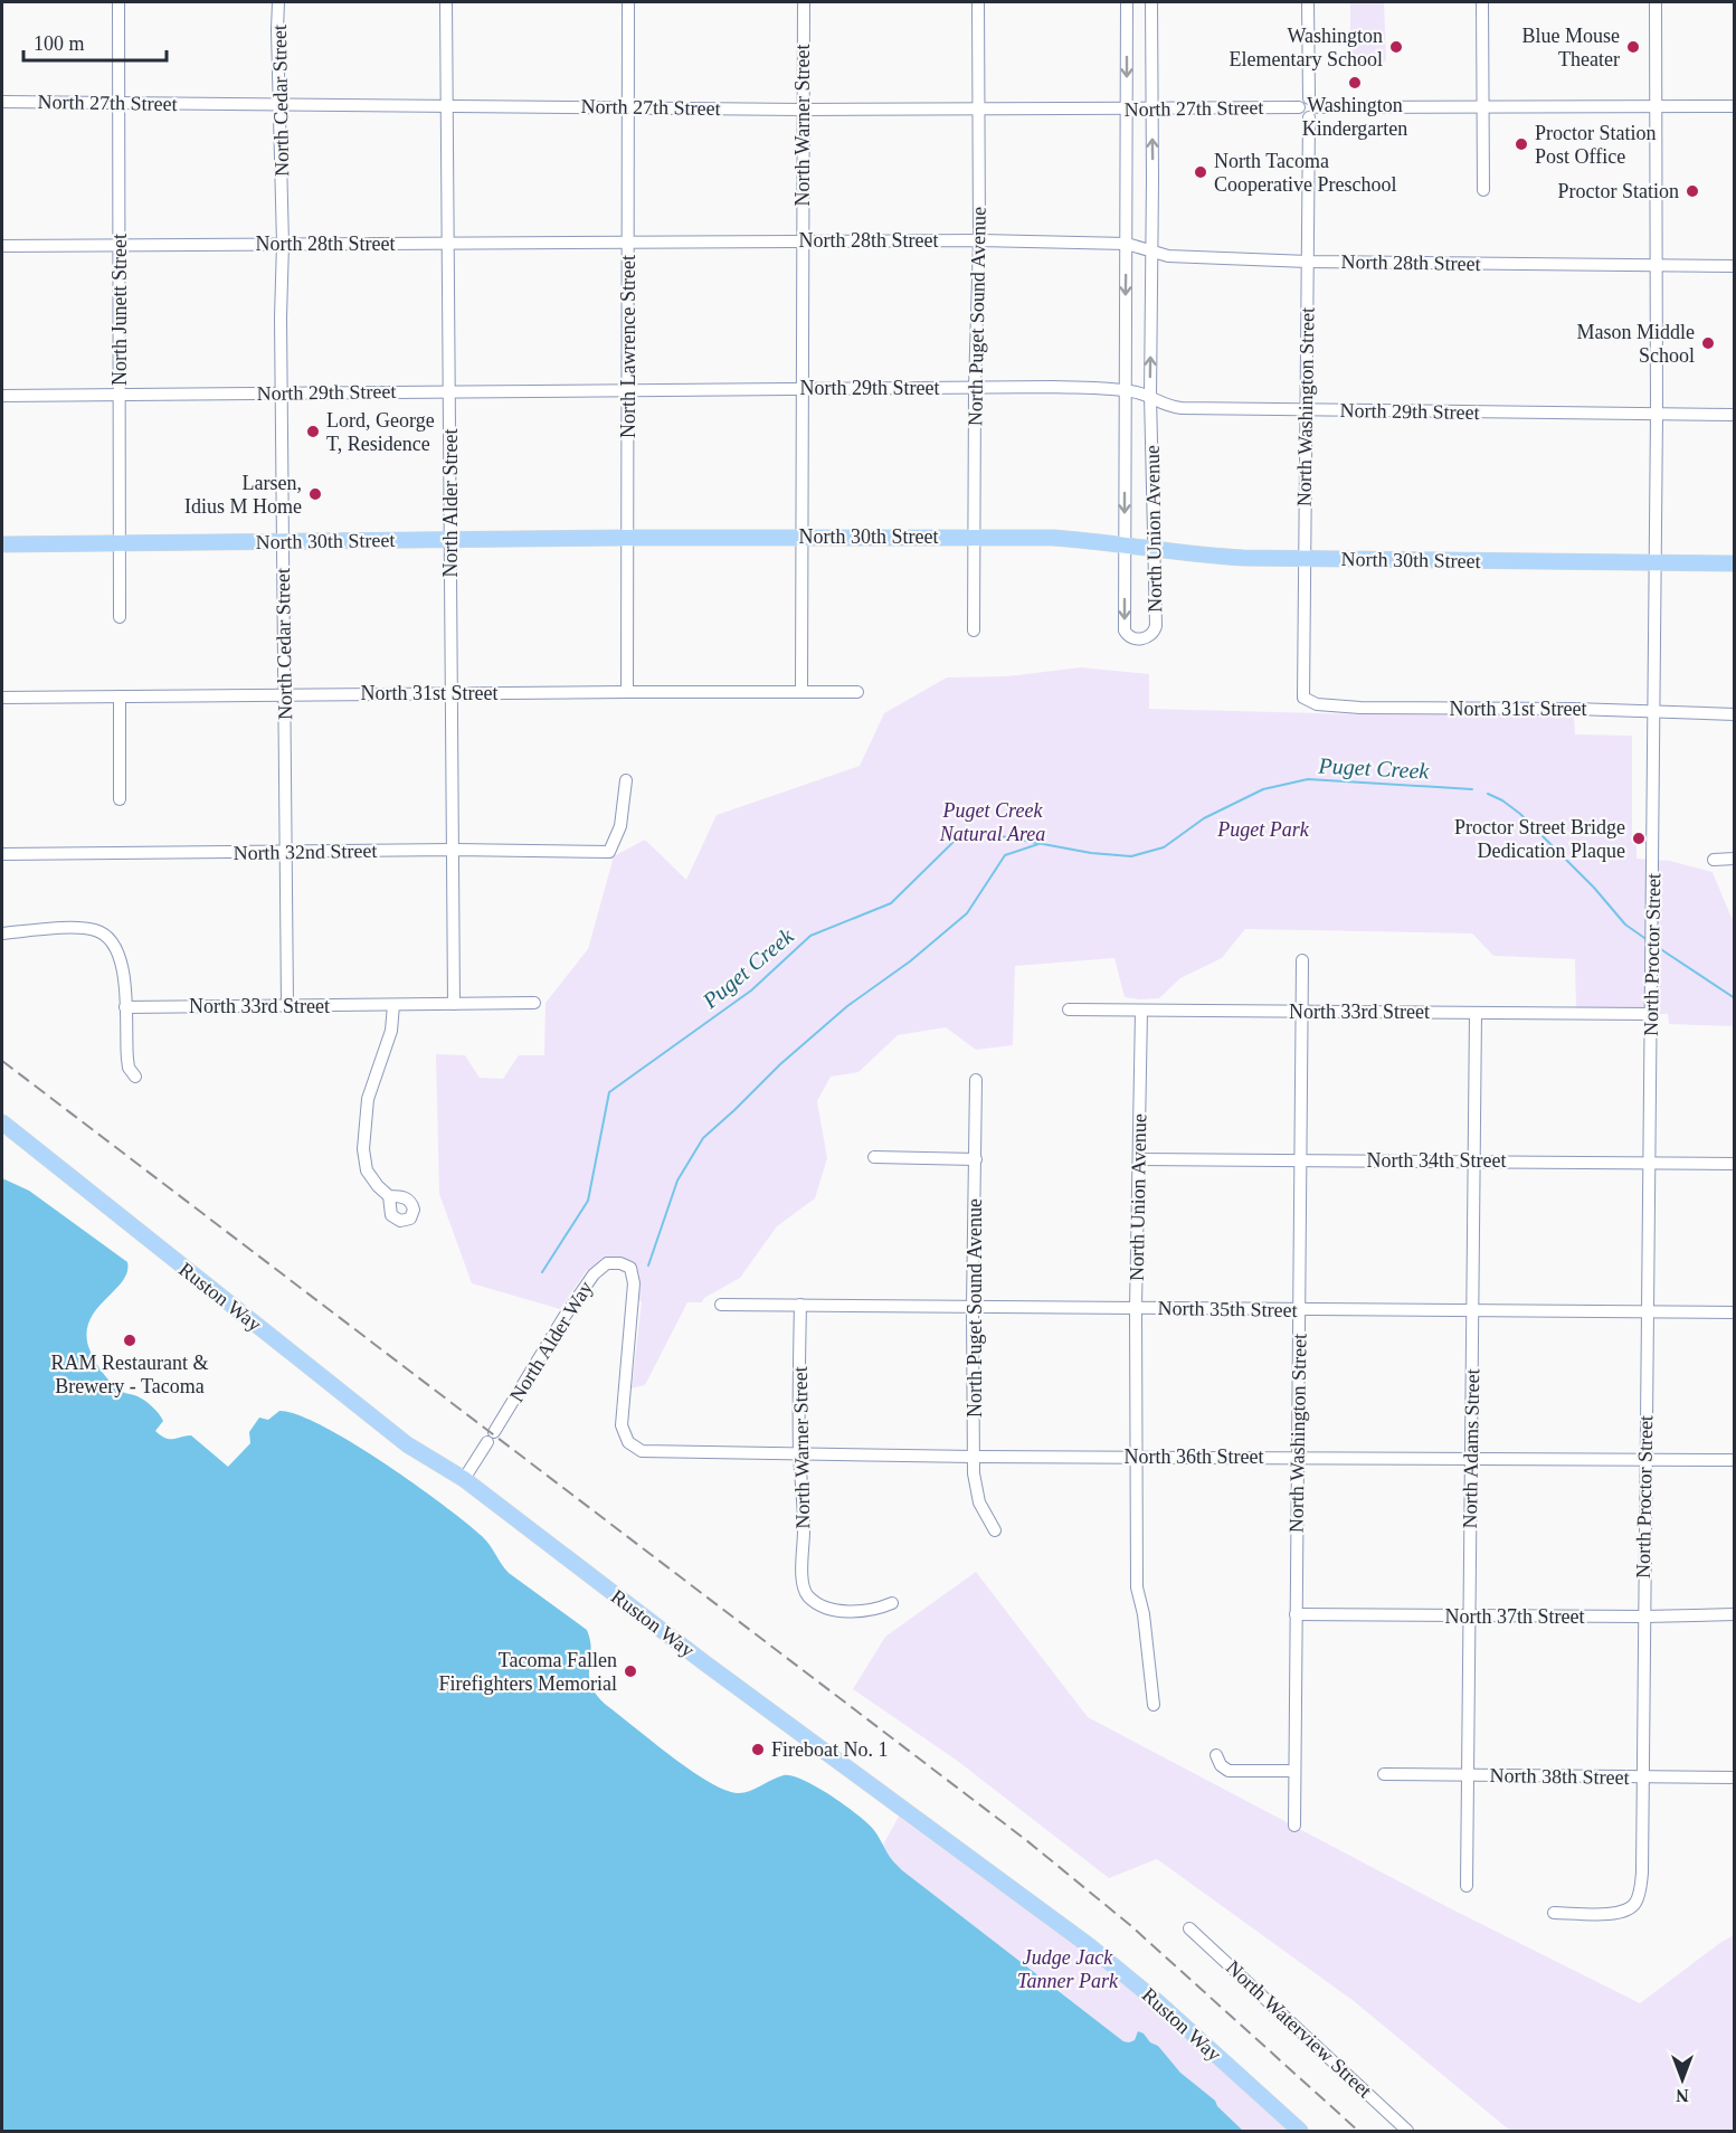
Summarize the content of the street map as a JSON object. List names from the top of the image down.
{
  "streets": {
    "main road": ["North 30th Street", "Ruston Way"],
    "street": [
      "North Cedar Street",
      "North 27th Street",
      "North Warner Street",
      "North 28th Street",
      "North Junett Street",
      "North Puget Sound Avenue",
      "North Lawrence Street",
      "North 29th Street",
      "North Washington Street",
      "North Alder Street",
      "North Union Avenue",
      "North 31st Street",
      "North 32nd Street",
      "North Proctor Street",
      "North 33rd Street",
      "North 34th Street",
      "North 35th Street",
      "North Alder Way",
      "North Adams Street",
      "North 36th Street",
      "North 37th Street",
      "North 38th Street",
      "North Waterview Street"
    ]
  },
  "crossings": [
    ["North Cedar Street", "North 27th Street"],
    ["North Cedar Street", "North 28th Street"],
    ["North Cedar Street", "North 29th Street"],
    ["North Cedar Street", "North 30th Street"],
    ["North Cedar Street", "North 31st Street"],
    ["North Cedar Street", "North 32nd Street"],
    ["North Cedar Street", "North 33rd Street"],
    ["North 27th Street", "North Warner Street"],
    ["North 27th Street", "North Junett Street"],
    ["North 27th Street", "North Puget Sound Avenue"],
    ["North 27th Street", "North Lawrence Street"],
    ["North 27th Street", "North Washington Street"],
    ["North 27th Street", "North Alder Street"],
    ["North 27th Street", "North Union Avenue"],
    ["North 27th Street", "North Proctor Street"],
    ["North Warner Street", "North 28th Street"],
    ["North Warner Street", "North 29th Street"],
    ["North Warner Street", "North 30th Street"],
    ["North Warner Street", "North 31st Street"],
    ["North Warner Street", "North 35th Street"],
    ["North Warner Street", "North 36th Street"],
    ["North 28th Street", "North Junett Street"],
    ["North 28th Street", "North Puget Sound Avenue"],
    ["North 28th Street", "North Lawrence Street"],
    ["North 28th Street", "North Washington Street"],
    ["North 28th Street", "North Alder Street"],
    ["North 28th Street", "North Union Avenue"],
    ["North 28th Street", "North Proctor Street"],
    ["North Junett Street", "North 29th Street"],
    ["North Junett Street", "North 30th Street"],
    ["North Puget Sound Avenue", "North 29th Street"],
    ["North Puget Sound Avenue", "North 30th Street"],
    ["North Puget Sound Avenue", "North 35th Street"],
    ["North Puget Sound Avenue", "North 36th Street"],
    ["North Lawrence Street", "North 29th Street"],
    ["North Lawrence Street", "North 30th Street"],
    ["North Lawrence Street", "North 31st Street"],
    ["North 29th Street", "North Washington Street"],
    ["North 29th Street", "North Alder Street"],
    ["North 29th Street", "North Union Avenue"],
    ["North 29th Street", "North Proctor Street"],
    ["North Washington Street", "North 30th Street"],
    ["North Washington Street", "North 31st Street"],
    ["North Washington Street", "North 33rd Street"],
    ["North Washington Street", "North 34th Street"],
    ["North Washington Street", "North 35th Street"],
    ["North Washington Street", "North 36th Street"],
    ["North Washington Street", "North 37th Street"],
    ["North Alder Street", "North 30th Street"],
    ["North Alder Street", "North 31st Street"],
    ["North Alder Street", "North 32nd Street"],
    ["North Alder Street", "North 33rd Street"],
    ["North Union Avenue", "North 30th Street"],
    ["North Union Avenue", "North 33rd Street"],
    ["North Union Avenue", "North 34th Street"],
    ["North Union Avenue", "North 35th Street"],
    ["North Union Avenue", "North 36th Street"],
    ["North 30th Street", "North Proctor Street"],
    ["North 31st Street", "North Proctor Street"],
    ["North Proctor Street", "North 33rd Street"],
    ["North Proctor Street", "North 34th Street"],
    ["North Proctor Street", "North 35th Street"],
    ["North Proctor Street", "North 36th Street"],
    ["North Proctor Street", "North 37th Street"],
    ["North Proctor Street", "North 38th Street"],
    ["North 33rd Street", "North Adams Street"],
    ["North 34th Street", "North Adams Street"],
    ["North 35th Street", "North Adams Street"],
    ["North Alder Way", "North 36th Street"],
    ["North Adams Street", "North 36th Street"],
    ["North Adams Street", "North 37th Street"],
    ["North Adams Street", "North 38th Street"]
  ],
  "water": ["Puget Creek"],
  "parks": ["Puget Creek Natural Area", "Puget Park", "Judge Jack Tanner Park"],
  "places": [
    "Washington Elementary School",
    "Blue Mouse Theater",
    "Washington Kindergarten",
    "Proctor Station Post Office",
    "North Tacoma Cooperative Preschool",
    "Proctor Station",
    "Mason Middle School",
    "Lord, George T, Residence",
    "Larsen, Idius M Home",
    "Proctor Street Bridge Dedication Plaque",
    "RAM Restaurant & Brewery - Tacoma",
    "Tacoma Fallen Firefighters Memorial",
    "Fireboat No. 1"
  ],
  "scale_bar": "100 m",
  "north": "bottom"
}
